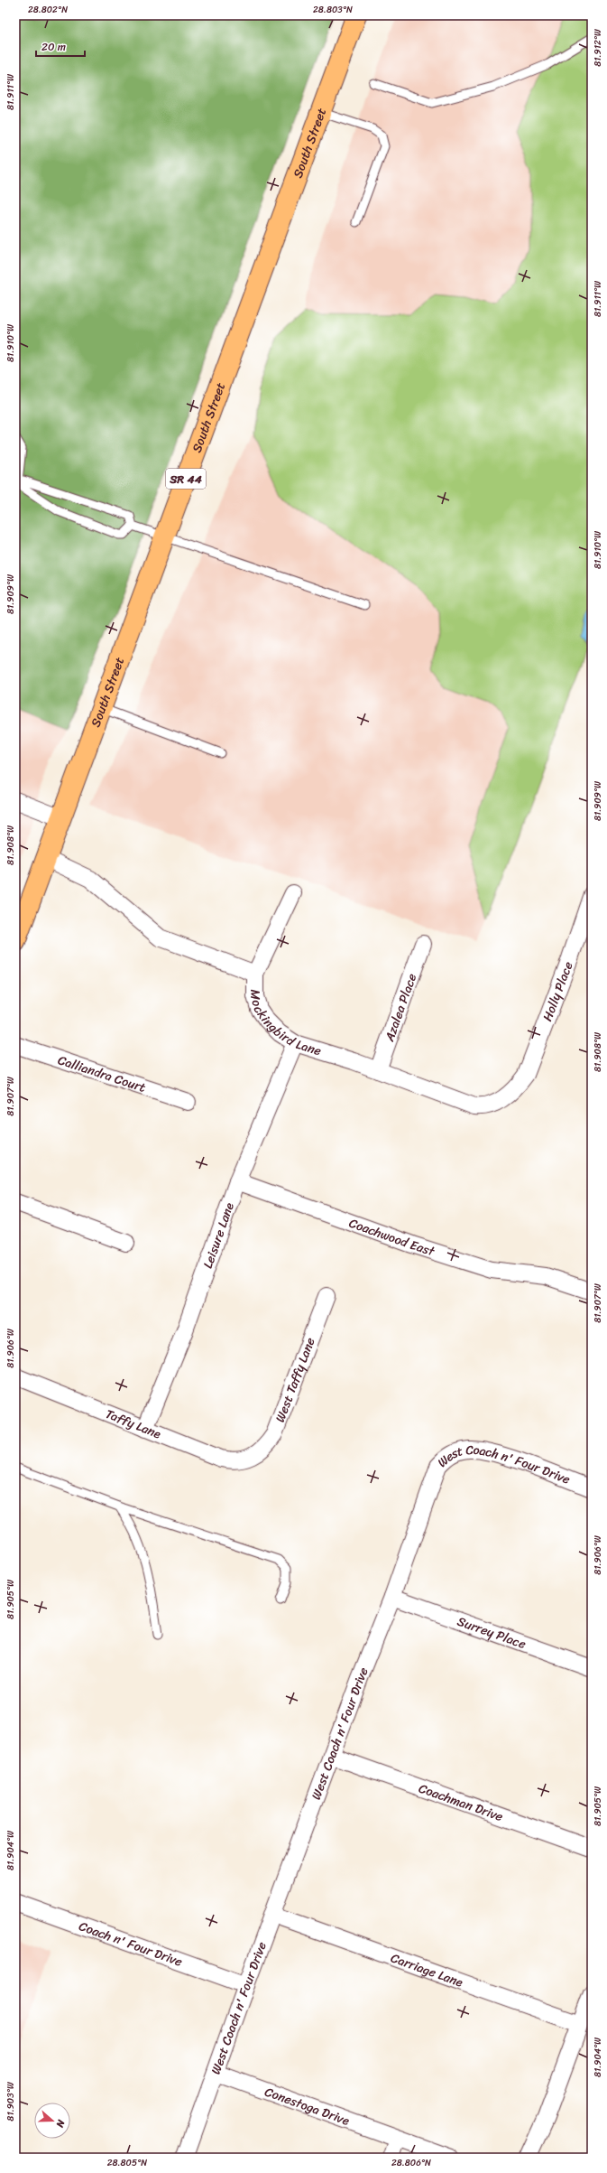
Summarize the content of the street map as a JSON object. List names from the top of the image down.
{
  "streets": {
    "main road": ["South Street", "SR 44"],
    "street": [
      "Holly Place",
      "Azalea Place",
      "Mockingbird Lane",
      "Calliandra Court",
      "Leisure Lane",
      "Coachwood East",
      "West Taffy Lane",
      "Taffy Lane",
      "West Coach n' Four Drive",
      "Surrey Place",
      "Coachman Drive",
      "Coach n' Four Drive",
      "Carriage Lane",
      "Conestoga Drive"
    ]
  },
  "crossings": [
    ["South Street", "Mockingbird Lane"],
    ["Holly Place", "Mockingbird Lane"],
    ["Azalea Place", "Mockingbird Lane"],
    ["Mockingbird Lane", "Leisure Lane"],
    ["Leisure Lane", "Coachwood East"],
    ["Leisure Lane", "Taffy Lane"],
    ["West Taffy Lane", "Taffy Lane"],
    ["West Coach n' Four Drive", "Surrey Place"],
    ["West Coach n' Four Drive", "Coachman Drive"],
    ["West Coach n' Four Drive", "Coach n' Four Drive"],
    ["West Coach n' Four Drive", "Carriage Lane"],
    ["West Coach n' Four Drive", "Conestoga Drive"]
  ],
  "scale_bar": "20 m",
  "north": "right",
  "coordinates": [
    "28.802°N",
    "28.803°N",
    "81.912°W",
    "81.911°W",
    "81.910°W",
    "81.909°W",
    "81.908°W",
    "81.907°W",
    "81.906°W",
    "81.905°W",
    "81.904°W",
    "81.903°W",
    "28.805°N",
    "28.806°N"
  ]
}
